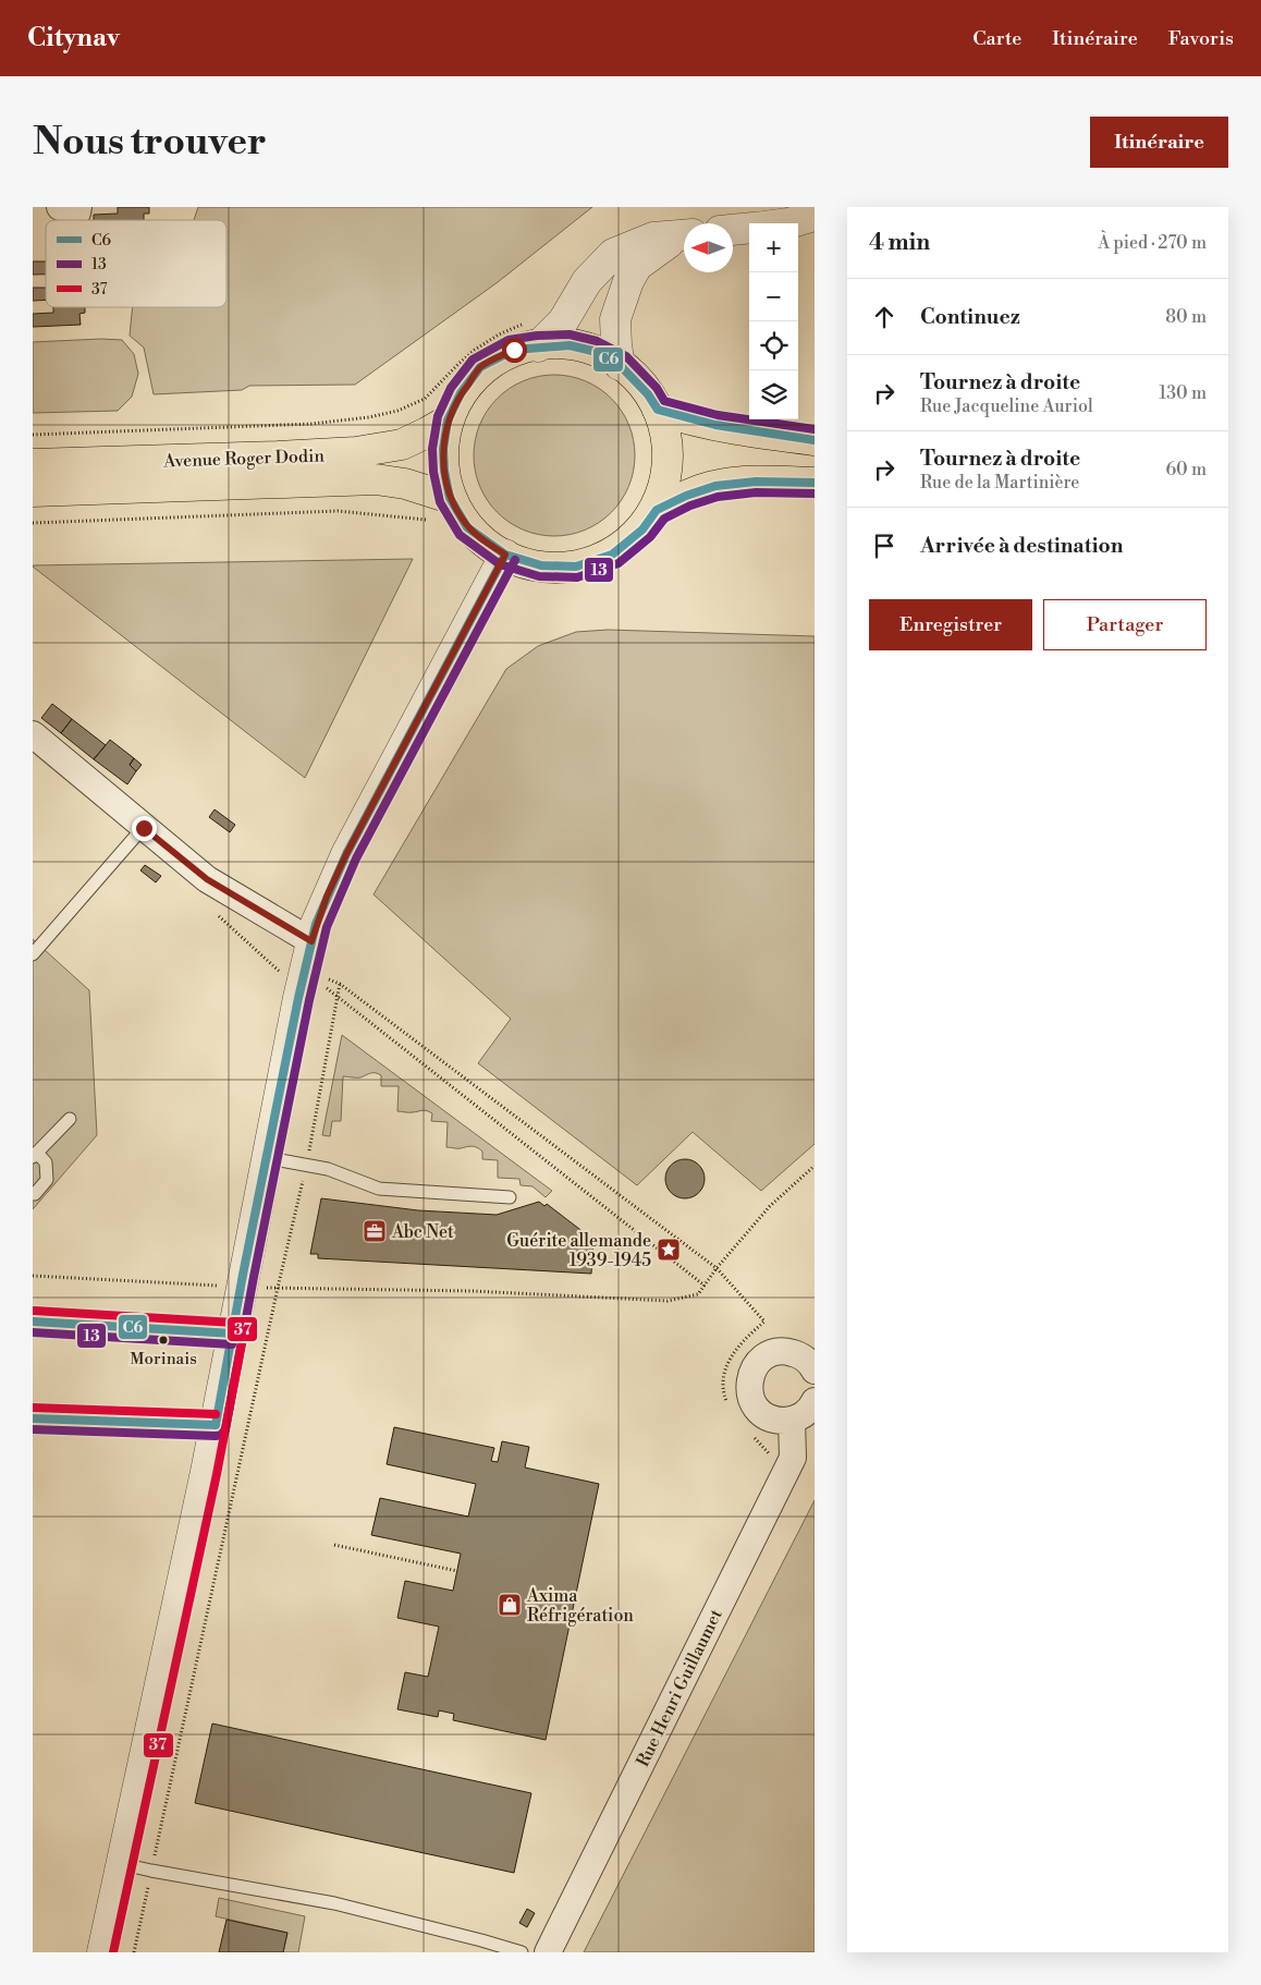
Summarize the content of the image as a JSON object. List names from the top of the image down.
{
  "streets": {
    "main road": ["Avenue Roger Dodin"],
    "street": ["Rue Henri Guillaumet"]
  },
  "places": {
    "office": ["Abc Net"],
    "place": ["Guérite allemande 1939-1945"],
    "other": ["Morinais"],
    "shop": ["Axima Réfrigération"]
  },
  "lines": ["transit line 13", "transit line C6", "transit line 37"],
  "legend": ["C6", "13", "37"],
  "north": "left",
  "page": {
    "header": "Citynav",
    "nav": ["Carte", "Itinéraire", "Favoris"],
    "buttons": [
      "Itinéraire",
      ["Enregistrer", "Partager"]
    ],
    "title": "Nous trouver",
    "heading": ["4 min", "À pied · 270 m"],
    "map_buttons": ["+", "−"],
    "list": [
      ["Continuez", "80 m"],
      ["Tournez à droite", "Rue Jacqueline Auriol", "130 m"],
      ["Tournez à droite", "Rue de la Martinière", "60 m"],
      "Arrivée à destination"
    ]
  }
}
